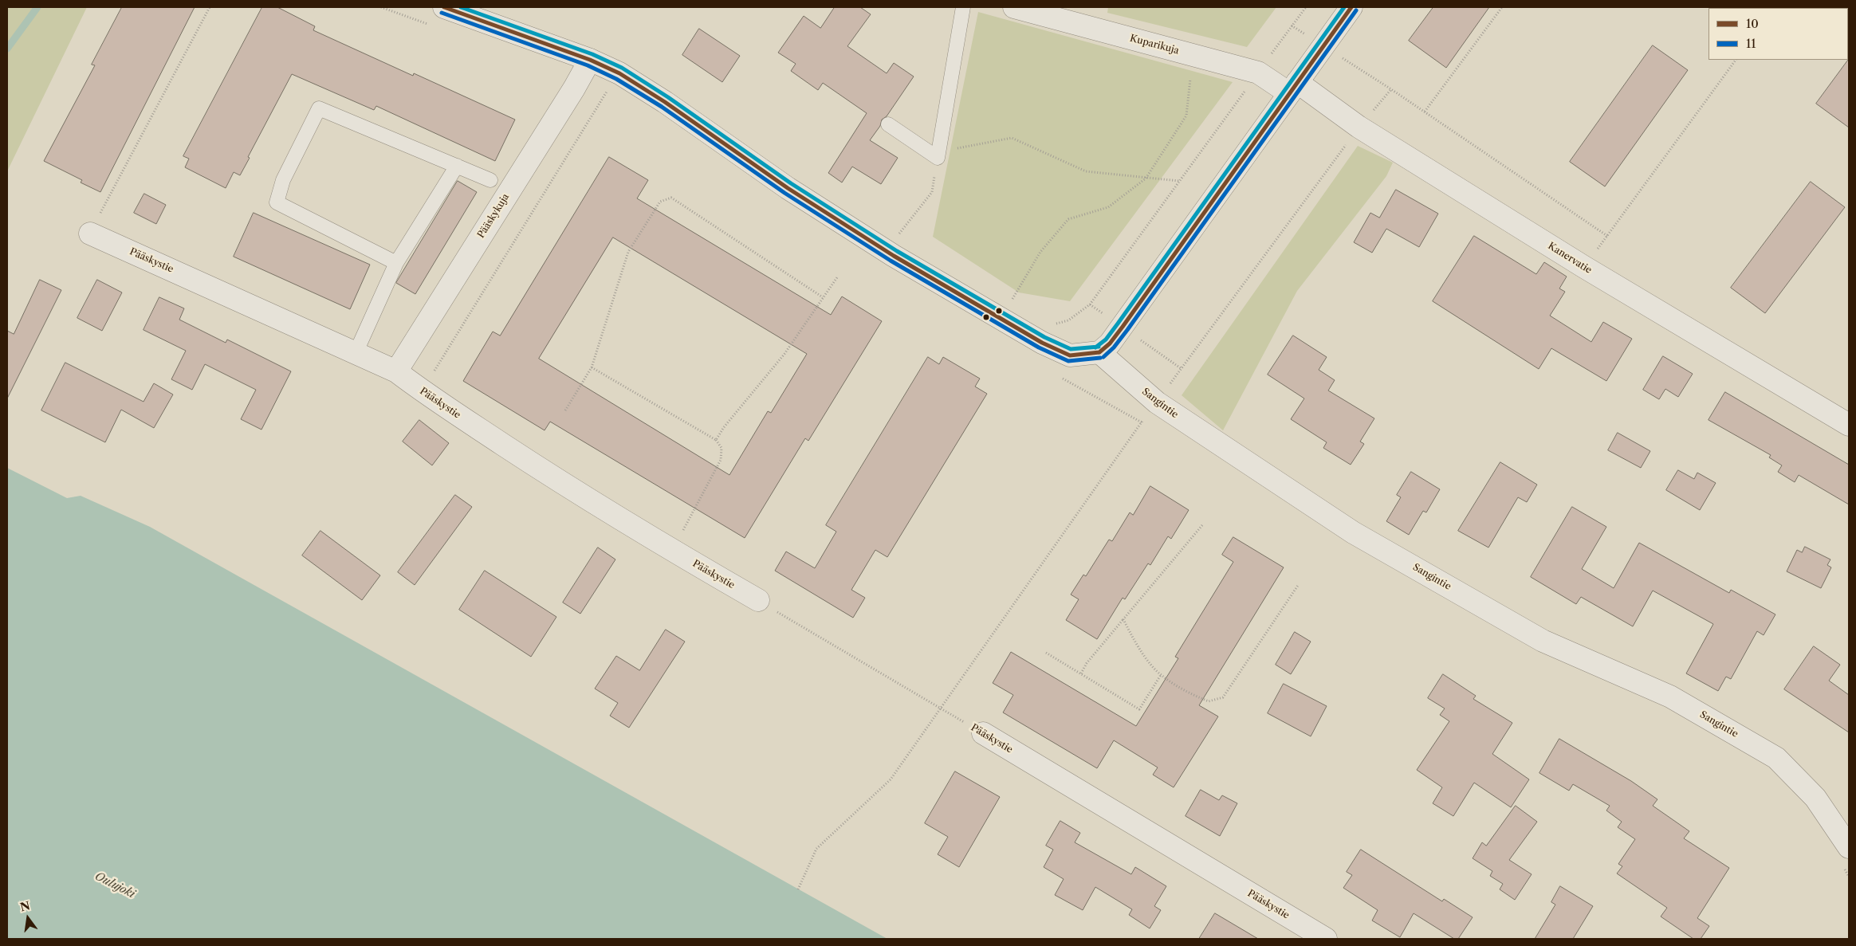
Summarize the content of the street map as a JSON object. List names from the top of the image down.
{
  "streets": {
    "street": [
      "Kuparikuja",
      "Pääskykuja",
      "Kanervatie",
      "Pääskystie",
      "Sangintie"
    ]
  },
  "crossings": [
    ["Kuparikuja", "Kanervatie"],
    ["Pääskykuja", "Pääskystie"]
  ],
  "water": ["Oulujoki"],
  "lines": ["transit line 10", "transit line 11"],
  "legend": ["10", "11"],
  "north": "top"
}
